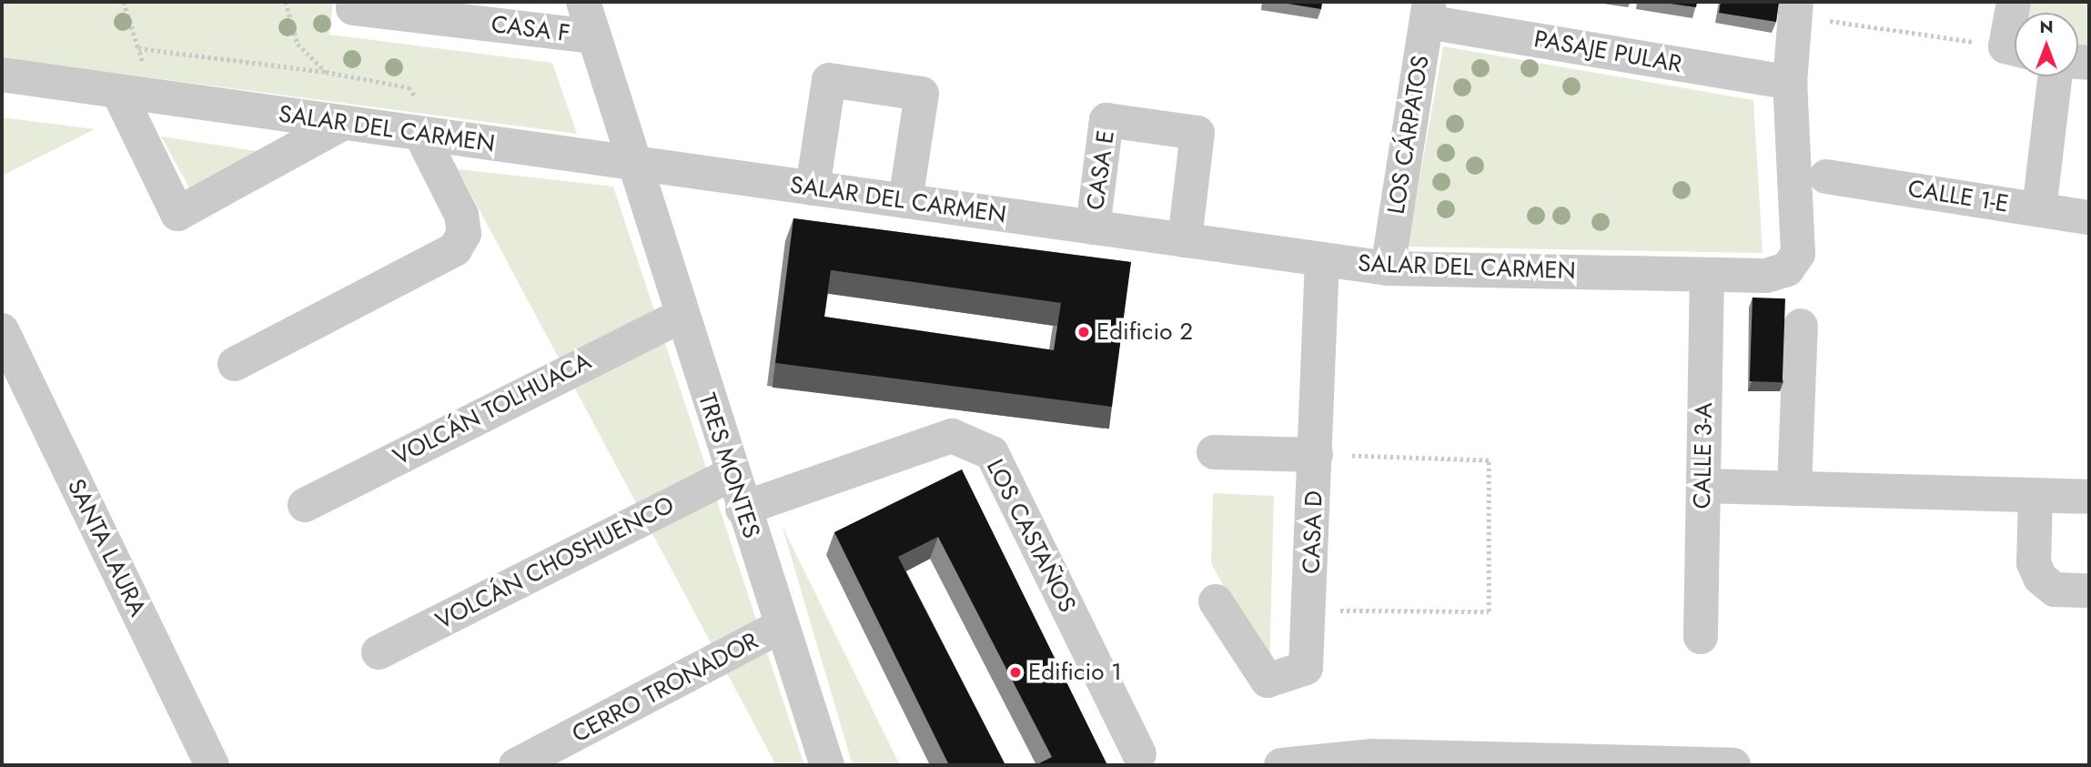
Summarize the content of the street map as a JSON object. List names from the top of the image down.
{
  "streets": {
    "street": [
      "CASA F",
      "PASAJE PULAR",
      "SALAR DEL CARMEN",
      "LOS CÁRPATOS",
      "CASA E",
      "CALLE 1-E",
      "VOLCÁN TOLHUACA",
      "CALLE 3-A",
      "TRES MONTES",
      "CASA D",
      "LOS CASTAÑOS",
      "SANTA LAURA",
      "VOLCÁN CHOSHUENCO",
      "CERRO TRONADOR"
    ]
  },
  "crossings": [
    ["CASA F", "TRES MONTES"],
    ["PASAJE PULAR", "SALAR DEL CARMEN"],
    ["PASAJE PULAR", "LOS CÁRPATOS"],
    ["SALAR DEL CARMEN", "LOS CÁRPATOS"],
    ["SALAR DEL CARMEN", "CASA E"],
    ["SALAR DEL CARMEN", "CALLE 3-A"],
    ["SALAR DEL CARMEN", "TRES MONTES"],
    ["SALAR DEL CARMEN", "CASA D"],
    ["VOLCÁN TOLHUACA", "TRES MONTES"],
    ["TRES MONTES", "LOS CASTAÑOS"],
    ["TRES MONTES", "VOLCÁN CHOSHUENCO"],
    ["TRES MONTES", "CERRO TRONADOR"]
  ],
  "places": ["Edificio 2", "Edificio 1"],
  "north": "top"
}
